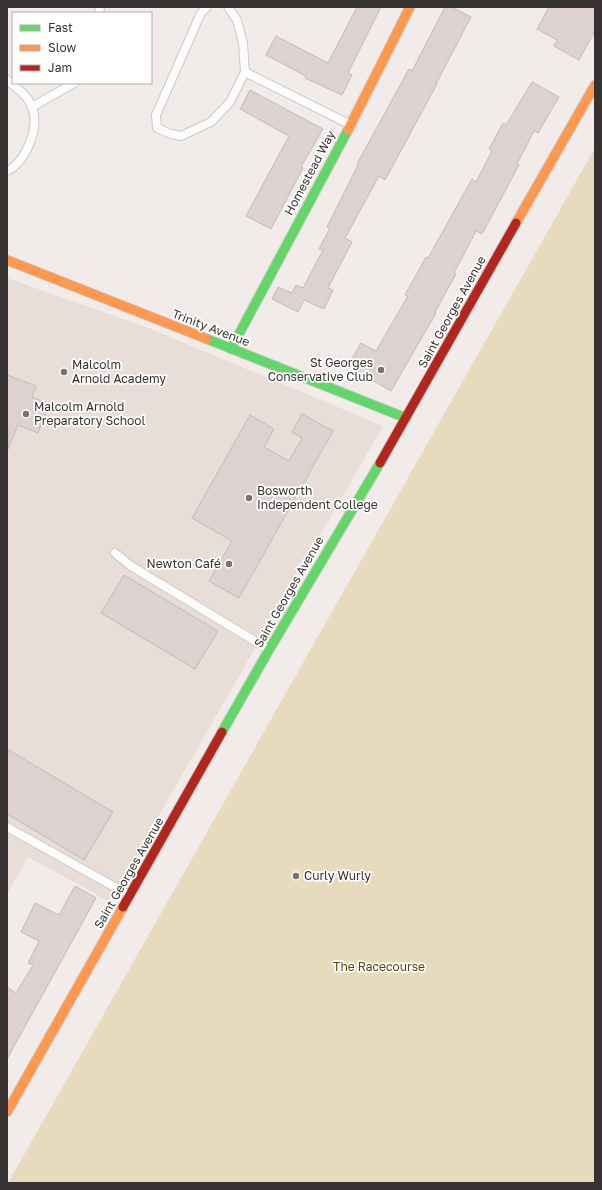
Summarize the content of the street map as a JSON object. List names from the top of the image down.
{
  "streets": {
    "street": ["Homestead Way", "Saint Georges Avenue", "Trinity Avenue"]
  },
  "crossings": [
    ["Homestead Way", "Trinity Avenue"],
    ["Saint Georges Avenue", "Trinity Avenue"]
  ],
  "parks": ["The Racecourse"],
  "places": [
    "St Georges Conservative Club",
    "Malcolm Arnold Academy",
    "Malcolm Arnold Preparatory School",
    "Bosworth Independent College",
    "Newton Café",
    "Curly Wurly"
  ],
  "legend": ["Fast", "Slow", "Jam"]
}
